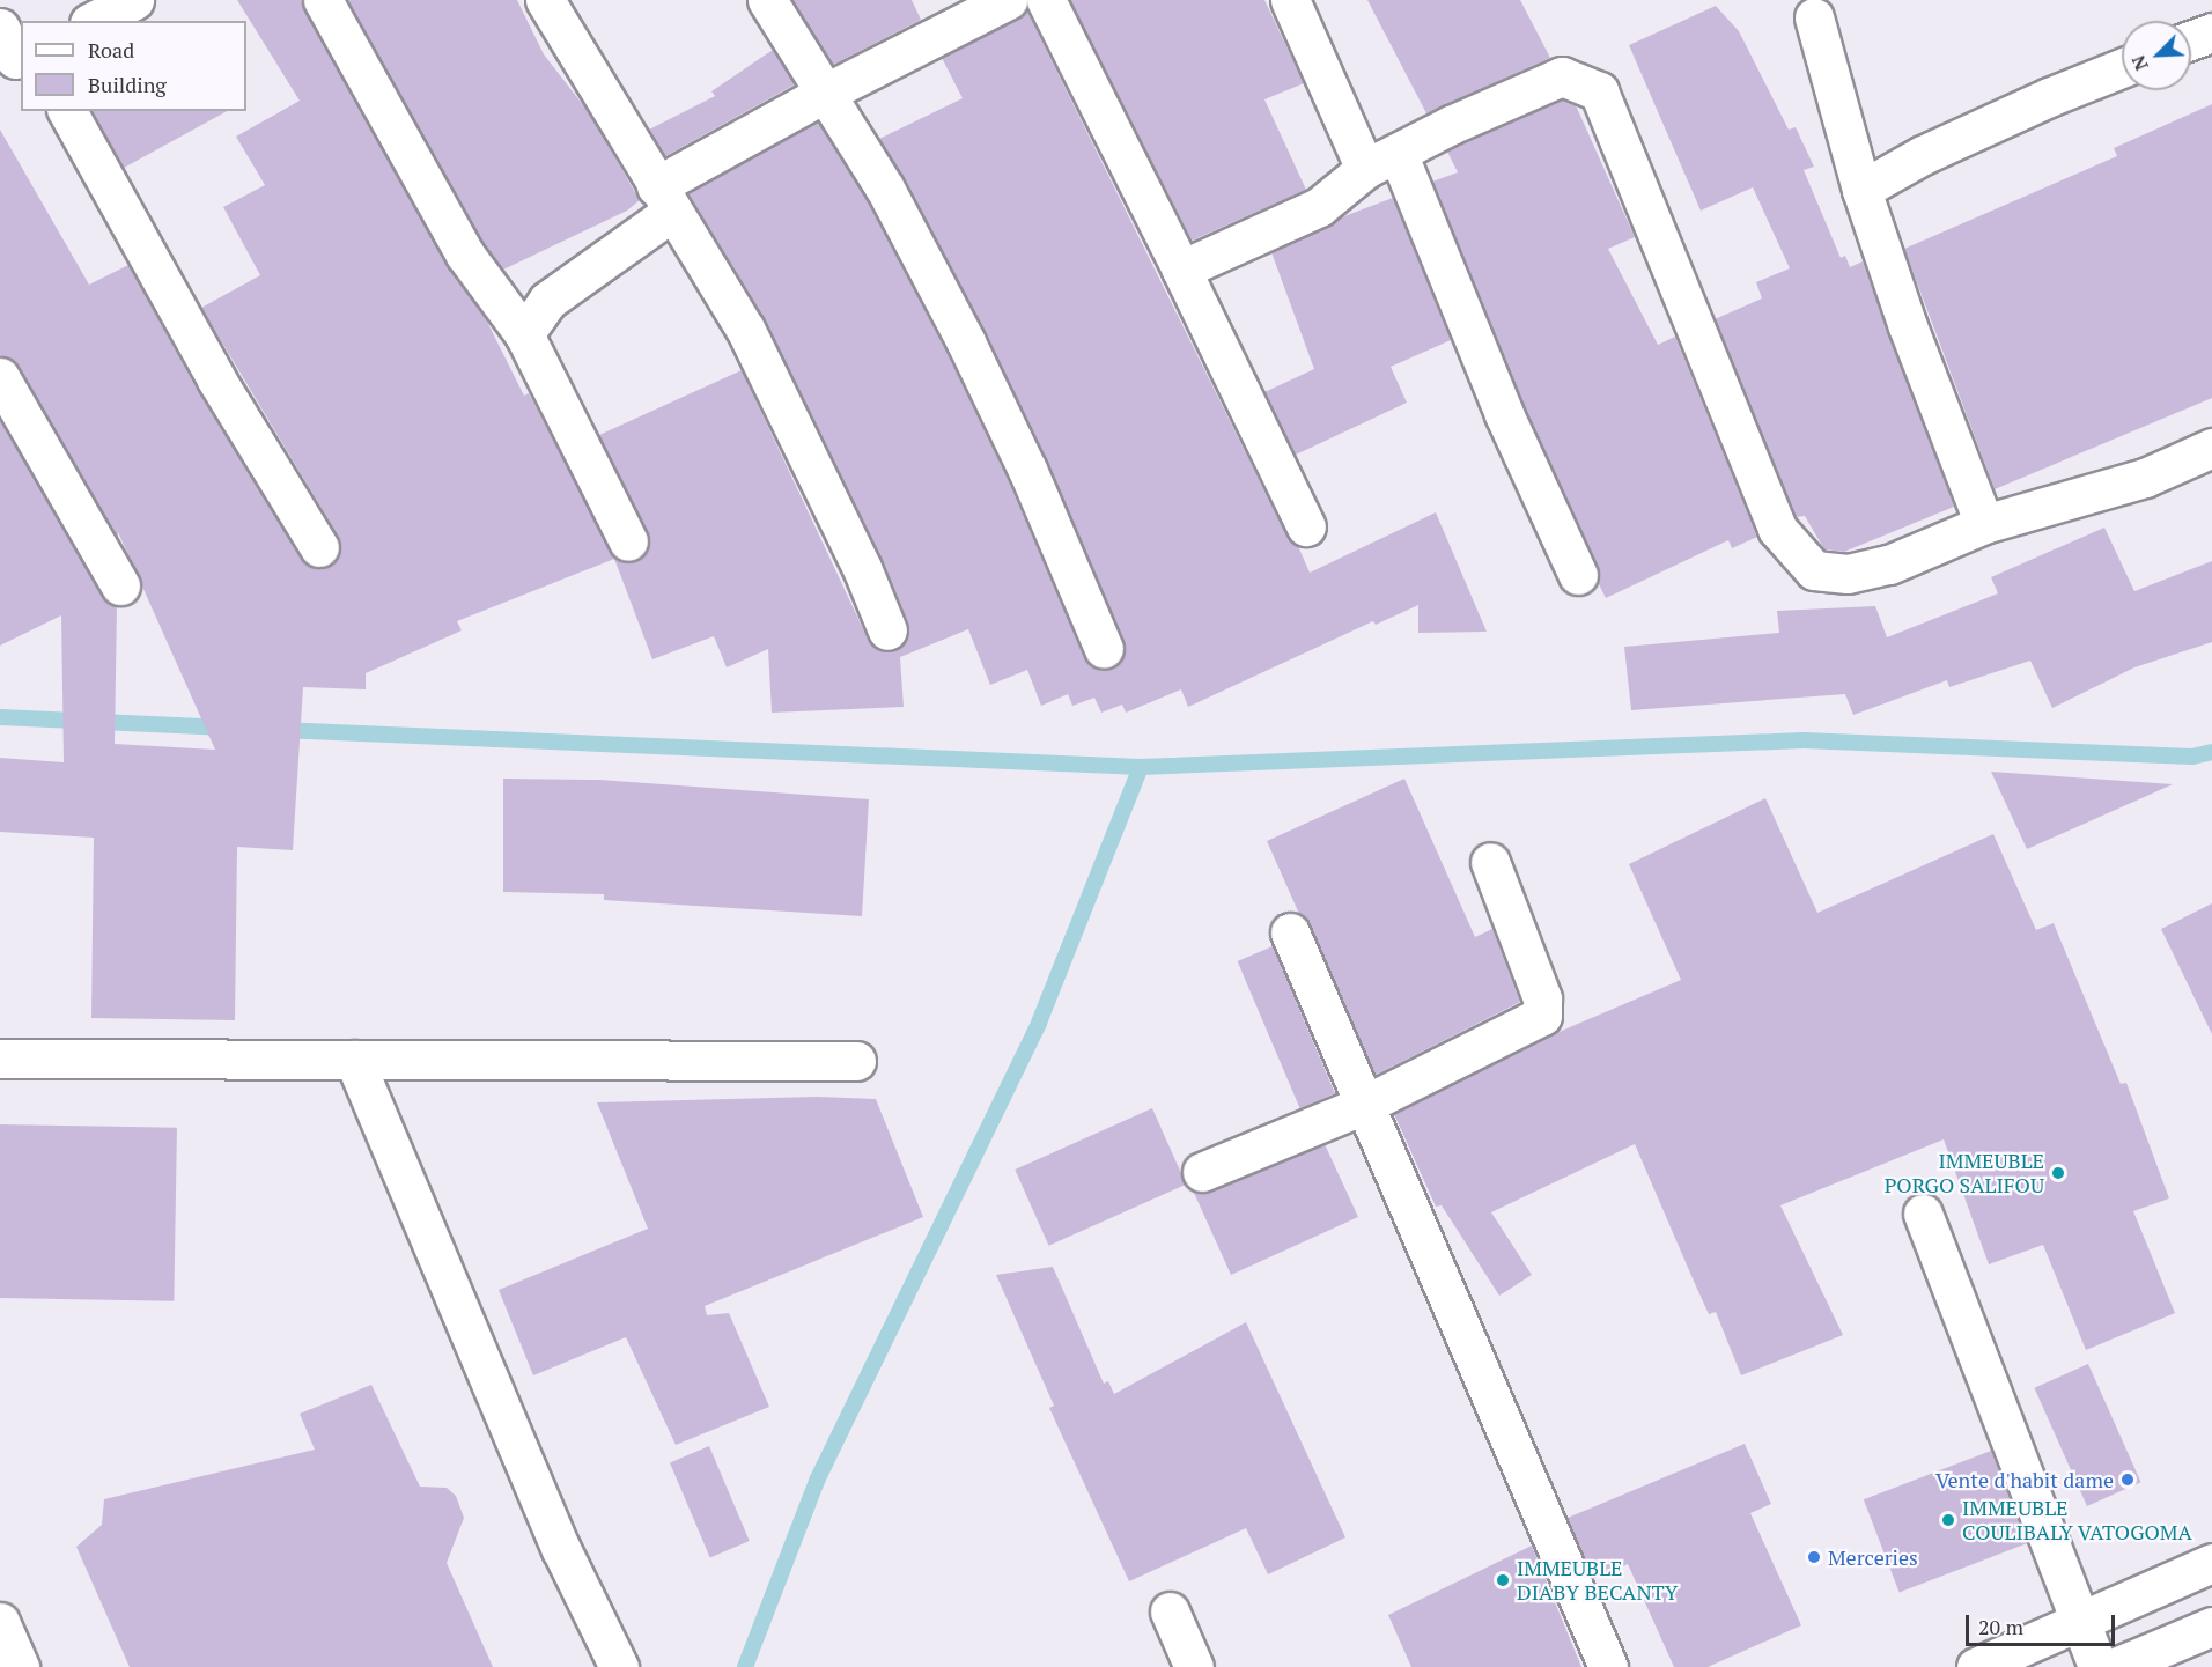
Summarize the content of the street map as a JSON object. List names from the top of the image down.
{
  "places": [
    "IMMEUBLE PORGO SALIFOU",
    "Vente d'habit dame",
    "IMMEUBLE COULIBALY VATOGOMA",
    "Merceries",
    "IMMEUBLE DIABY BECANTY"
  ],
  "legend": ["Road", "Building"],
  "scale_bar": "20 m",
  "north": "bottom left"
}
